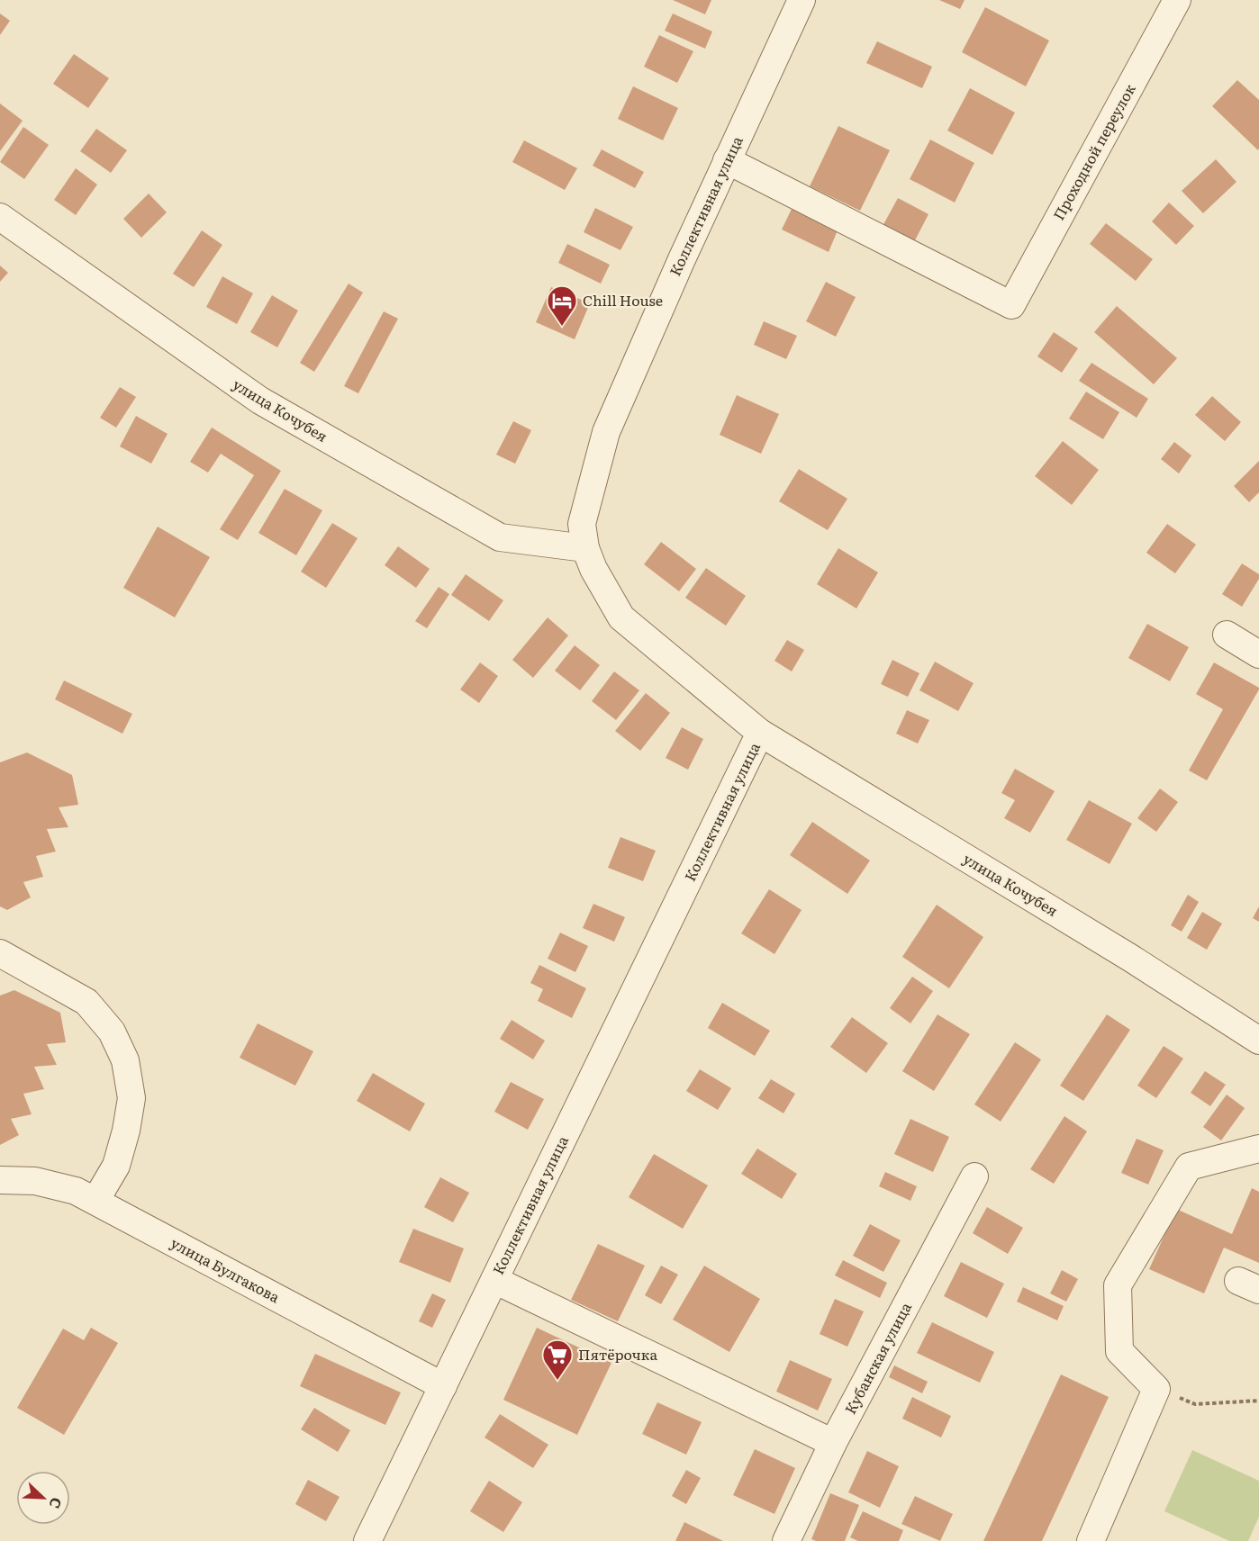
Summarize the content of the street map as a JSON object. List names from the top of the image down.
{
  "streets": {
    "street": [
      "Проходной переулок",
      "Коллективная улица",
      "улица Кочубея",
      "улица Булгакова",
      "Кубанская улица"
    ]
  },
  "crossings": [
    ["Проходной переулок", "Коллективная улица"],
    ["Коллективная улица", "улица Кочубея"],
    ["Коллективная улица", "улица Булгакова"]
  ],
  "places": {
    "hotel": ["Chill House"],
    "supermarket": ["Пятёрочка"]
  },
  "north": "bottom right"
}
